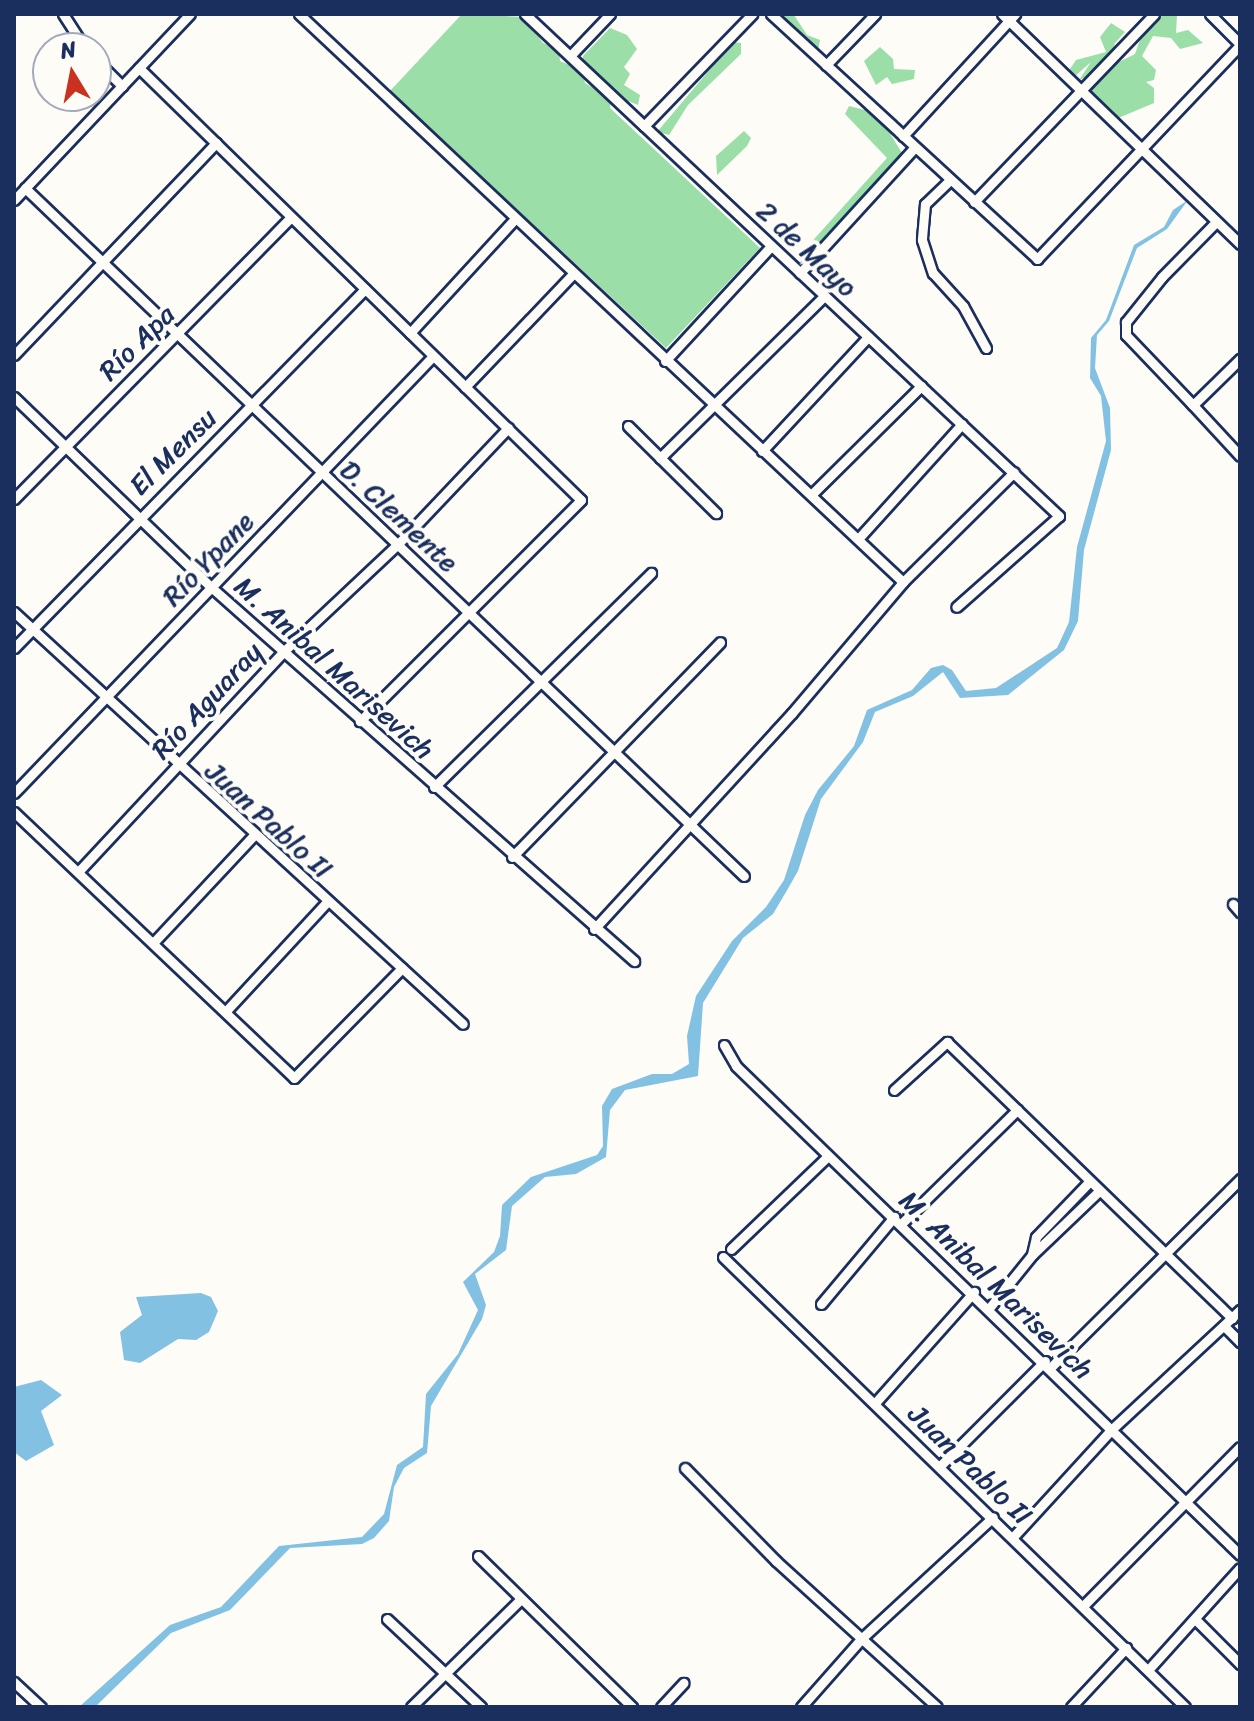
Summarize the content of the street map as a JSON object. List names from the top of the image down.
{
  "streets": {
    "street": [
      "2 de Mayo",
      "Río Apa",
      "El Mensu",
      "D. Clemente",
      "Río Ypane",
      "M. Anibal Marisevich",
      "Río Aguaray",
      "Juan Pablo II"
    ]
  },
  "crossings": [
    ["Río Apa", "D. Clemente"],
    ["Río Apa", "M. Anibal Marisevich"],
    ["El Mensu", "D. Clemente"],
    ["El Mensu", "M. Anibal Marisevich"],
    ["El Mensu", "Juan Pablo II"],
    ["D. Clemente", "Río Ypane"],
    ["D. Clemente", "Río Aguaray"],
    ["Río Ypane", "M. Anibal Marisevich"],
    ["Río Ypane", "Juan Pablo II"],
    ["M. Anibal Marisevich", "Río Aguaray"],
    ["Río Aguaray", "Juan Pablo II"]
  ],
  "north": "top"
}
